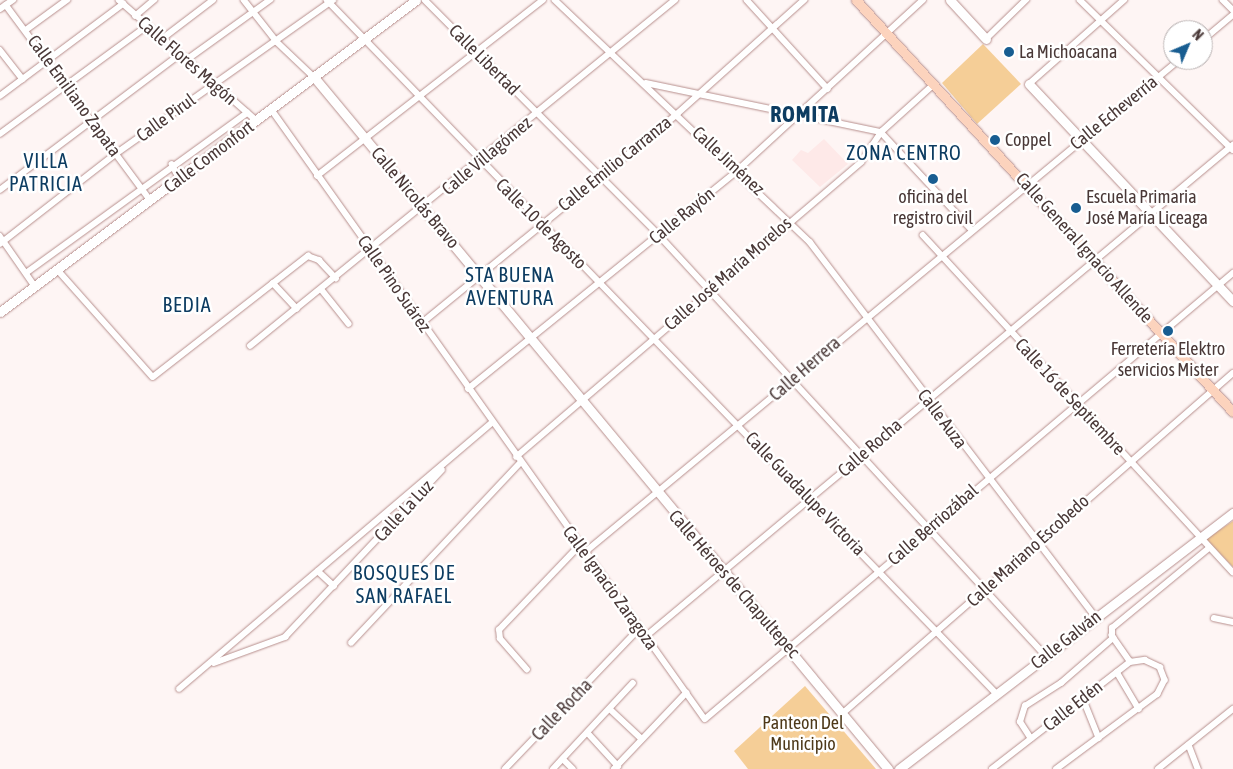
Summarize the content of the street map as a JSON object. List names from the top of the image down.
{
  "streets": {
    "main road": ["Calle General Ignacio Allende"],
    "street": [
      "Calle Libertad",
      "Calle Flores Magón",
      "Calle Emiliano Zapata",
      "Calle Echeverría",
      "Calle Pirul",
      "Calle Villagómez",
      "Calle Comonfort",
      "Calle Jiménez",
      "Calle Emilio Carranza",
      "Calle Nicolás Bravo",
      "Calle Rayón",
      "Calle 10 de Agosto",
      "Calle José María Morelos",
      "Calle Pino Suárez",
      "Calle Herrera",
      "Calle 16 de Septiembre",
      "Calle Auza",
      "Calle Rocha",
      "Calle Guadalupe Victoria",
      "Calle La Luz",
      "Calle Berriozábal",
      "Calle Mariano Escobedo",
      "Calle Héroes de Chapultepec",
      "Calle Ignacio Zaragoza",
      "Calle Galván",
      "Calle Edén"
    ]
  },
  "crossings": [
    ["Calle Libertad", "Calle Villagómez"],
    ["Calle Libertad", "Calle Emilio Carranza"],
    ["Calle Libertad", "Calle Rayón"],
    ["Calle Libertad", "Calle José María Morelos"],
    ["Calle Libertad", "Calle Herrera"],
    ["Calle Libertad", "Calle Rocha"],
    ["Calle Libertad", "Calle Berriozábal"],
    ["Calle Libertad", "Calle Mariano Escobedo"],
    ["Calle Libertad", "Calle Galván"],
    ["Calle Flores Magón", "Calle Pirul"],
    ["Calle Flores Magón", "Calle Comonfort"],
    ["Calle Emiliano Zapata", "Calle Pirul"],
    ["Calle Emiliano Zapata", "Calle Comonfort"],
    ["Calle Echeverría", "Calle General Ignacio Allende"],
    ["Calle Echeverría", "Calle Herrera"],
    ["Calle Pirul", "Calle Nicolás Bravo"],
    ["Calle Pirul", "Calle 10 de Agosto"],
    ["Calle Villagómez", "Calle Jiménez"],
    ["Calle Villagómez", "Calle Nicolás Bravo"],
    ["Calle Villagómez", "Calle 10 de Agosto"],
    ["Calle Villagómez", "Calle Pino Suárez"],
    ["Calle Comonfort", "Calle Nicolás Bravo"],
    ["Calle Comonfort", "Calle 10 de Agosto"],
    ["Calle Comonfort", "Calle Pino Suárez"],
    ["Calle Jiménez", "Calle Emilio Carranza"],
    ["Calle Jiménez", "Calle Rayón"],
    ["Calle Jiménez", "Calle José María Morelos"],
    ["Calle Jiménez", "Calle Auza"],
    ["Calle Emilio Carranza", "Calle Nicolás Bravo"],
    ["Calle Emilio Carranza", "Calle 10 de Agosto"],
    ["Calle Emilio Carranza", "Calle Pino Suárez"],
    ["Calle Nicolás Bravo", "Calle Rayón"],
    ["Calle Nicolás Bravo", "Calle José María Morelos"],
    ["Calle Nicolás Bravo", "Calle Héroes de Chapultepec"],
    ["Calle Rayón", "Calle 10 de Agosto"],
    ["Calle Rayón", "Calle General Ignacio Allende"],
    ["Calle Rayón", "Calle Pino Suárez"],
    ["Calle 10 de Agosto", "Calle José María Morelos"],
    ["Calle 10 de Agosto", "Calle Guadalupe Victoria"],
    ["Calle General Ignacio Allende", "Calle José María Morelos"],
    ["Calle General Ignacio Allende", "Calle Herrera"],
    ["Calle General Ignacio Allende", "Calle Rocha"],
    ["Calle General Ignacio Allende", "Calle Berriozábal"],
    ["Calle General Ignacio Allende", "Calle Mariano Escobedo"],
    ["Calle José María Morelos", "Calle Pino Suárez"],
    ["Calle José María Morelos", "Calle Auza"],
    ["Calle José María Morelos", "Calle Guadalupe Victoria"],
    ["Calle José María Morelos", "Calle Héroes de Chapultepec"],
    ["Calle José María Morelos", "Calle Ignacio Zaragoza"],
    ["Calle Pino Suárez", "Calle La Luz"],
    ["Calle Pino Suárez", "Calle Ignacio Zaragoza"],
    ["Calle Herrera", "Calle 16 de Septiembre"],
    ["Calle Herrera", "Calle Auza"],
    ["Calle Herrera", "Calle Guadalupe Victoria"],
    ["Calle Herrera", "Calle Héroes de Chapultepec"],
    ["Calle Herrera", "Calle Ignacio Zaragoza"],
    ["Calle 16 de Septiembre", "Calle Rocha"],
    ["Calle 16 de Septiembre", "Calle Berriozábal"],
    ["Calle 16 de Septiembre", "Calle Mariano Escobedo"],
    ["Calle 16 de Septiembre", "Calle Galván"],
    ["Calle Auza", "Calle Rocha"],
    ["Calle Auza", "Calle Berriozábal"],
    ["Calle Auza", "Calle Mariano Escobedo"],
    ["Calle Auza", "Calle Galván"],
    ["Calle Rocha", "Calle Guadalupe Victoria"],
    ["Calle Rocha", "Calle Héroes de Chapultepec"],
    ["Calle Rocha", "Calle Ignacio Zaragoza"],
    ["Calle Guadalupe Victoria", "Calle Berriozábal"],
    ["Calle Guadalupe Victoria", "Calle Mariano Escobedo"],
    ["Calle Guadalupe Victoria", "Calle Galván"],
    ["Calle Berriozábal", "Calle Héroes de Chapultepec"],
    ["Calle Berriozábal", "Calle Ignacio Zaragoza"],
    ["Calle Mariano Escobedo", "Calle Héroes de Chapultepec"]
  ],
  "districts": [
    "ROMITA",
    "ZONA CENTRO",
    "VILLA PATRICIA",
    "STA BUENA AVENTURA",
    "BEDIA",
    "BOSQUES DE SAN RAFAEL"
  ],
  "parks": ["Panteon Del Municipio"],
  "places": [
    "La Michoacana",
    "Coppel",
    "oficina del registro civil",
    "Escuela Primaria José María Liceaga",
    "Ferretería Elektro servicios Mister"
  ],
  "north": "top right"
}
